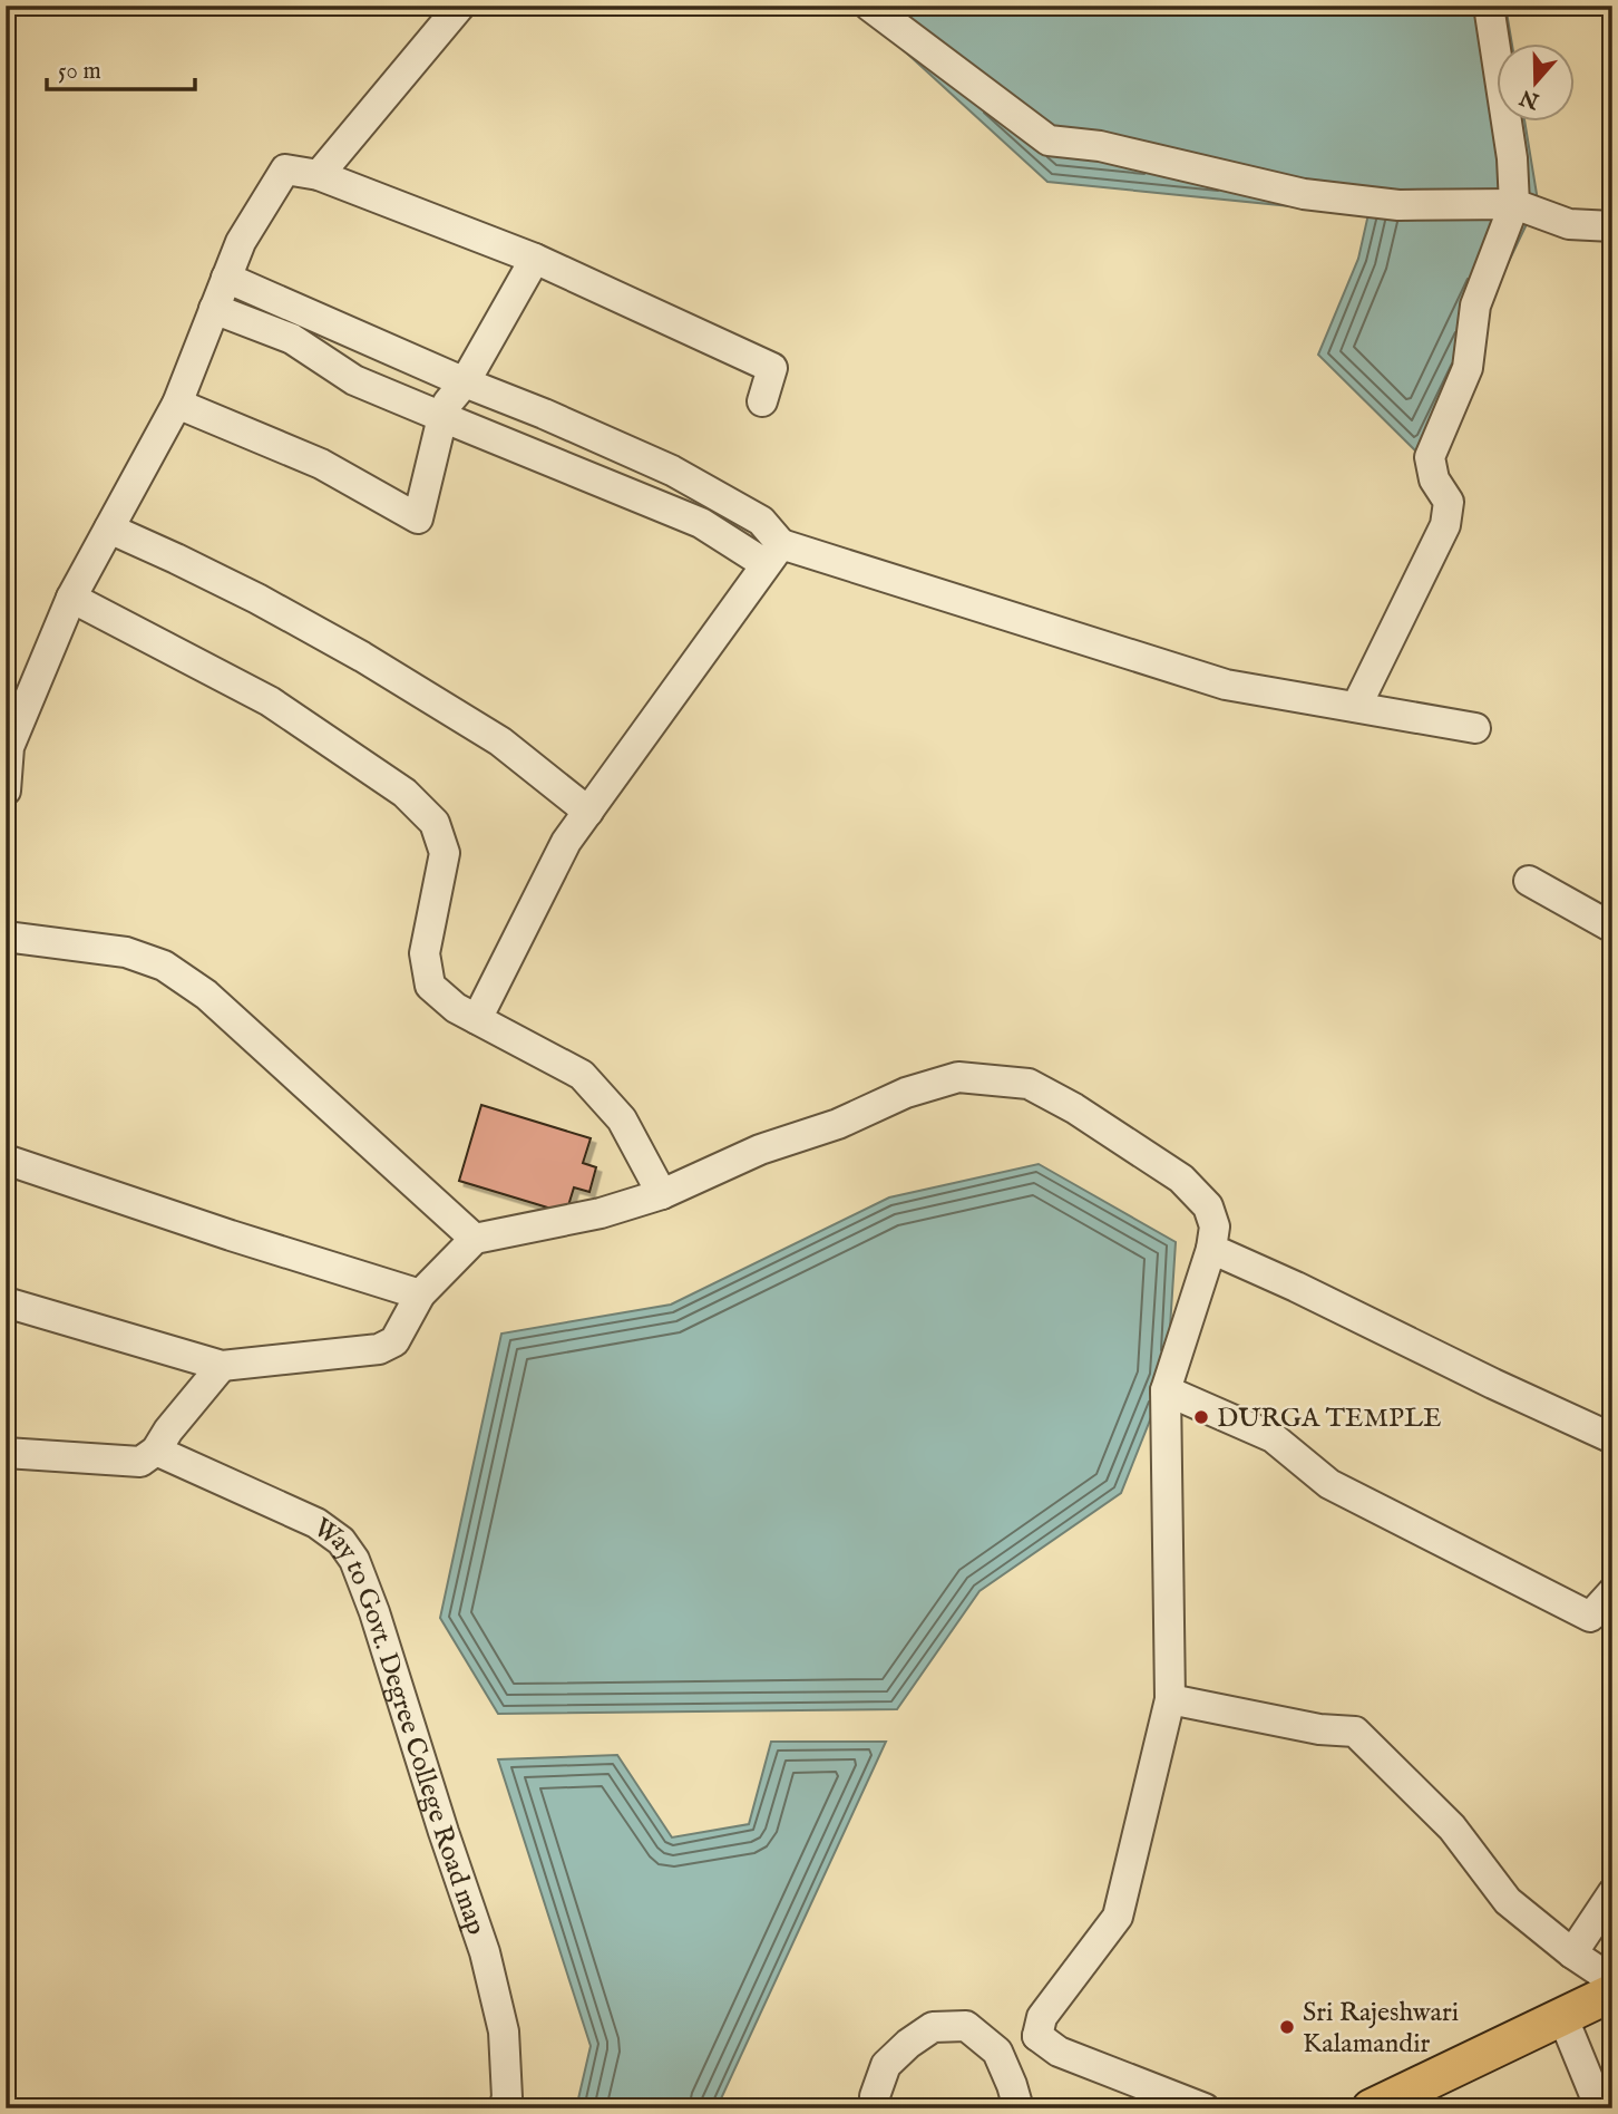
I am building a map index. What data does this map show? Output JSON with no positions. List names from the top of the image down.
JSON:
{
  "streets": {
    "street": ["Way to Govt. Degree College Road map"]
  },
  "places": ["DURGA TEMPLE", "Sri Rajeshwari Kalamandir"],
  "scale_bar": "50 m",
  "north": "bottom"
}
